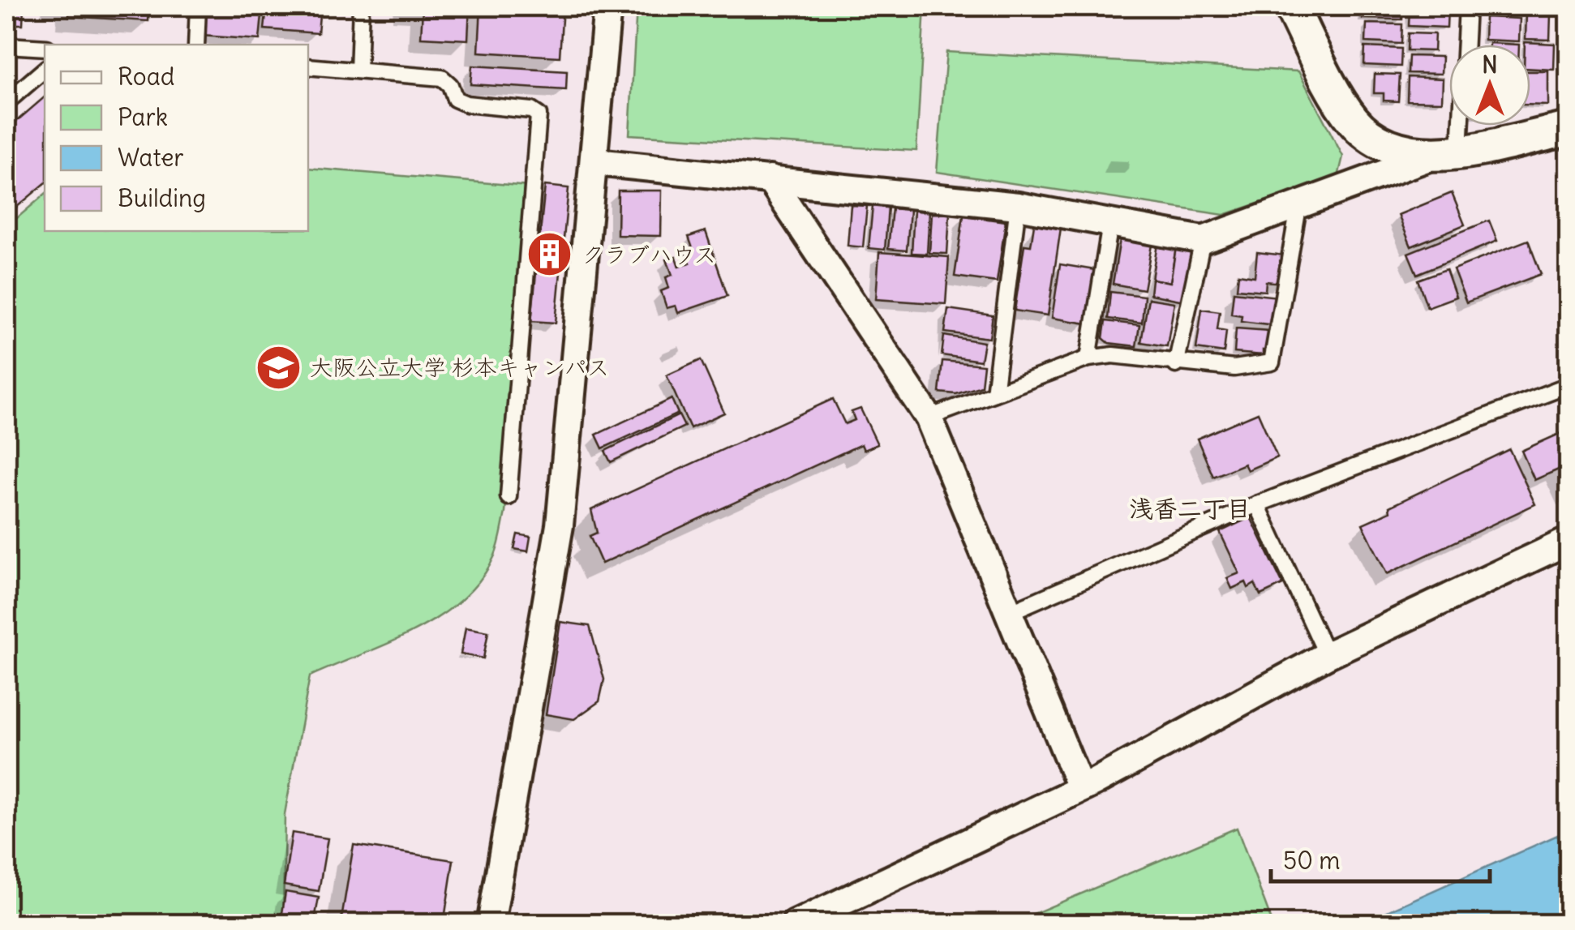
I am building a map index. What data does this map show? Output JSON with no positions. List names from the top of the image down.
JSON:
{
  "districts": ["浅香二丁目"],
  "places": {
    "building": ["クラブハウス"],
    "school or university": ["大阪公立大学 杉本キャンパス"]
  },
  "legend": [
    "Road",
    "Park",
    "Water",
    "Building"
  ],
  "scale_bar": "50 m",
  "north": "top"
}
